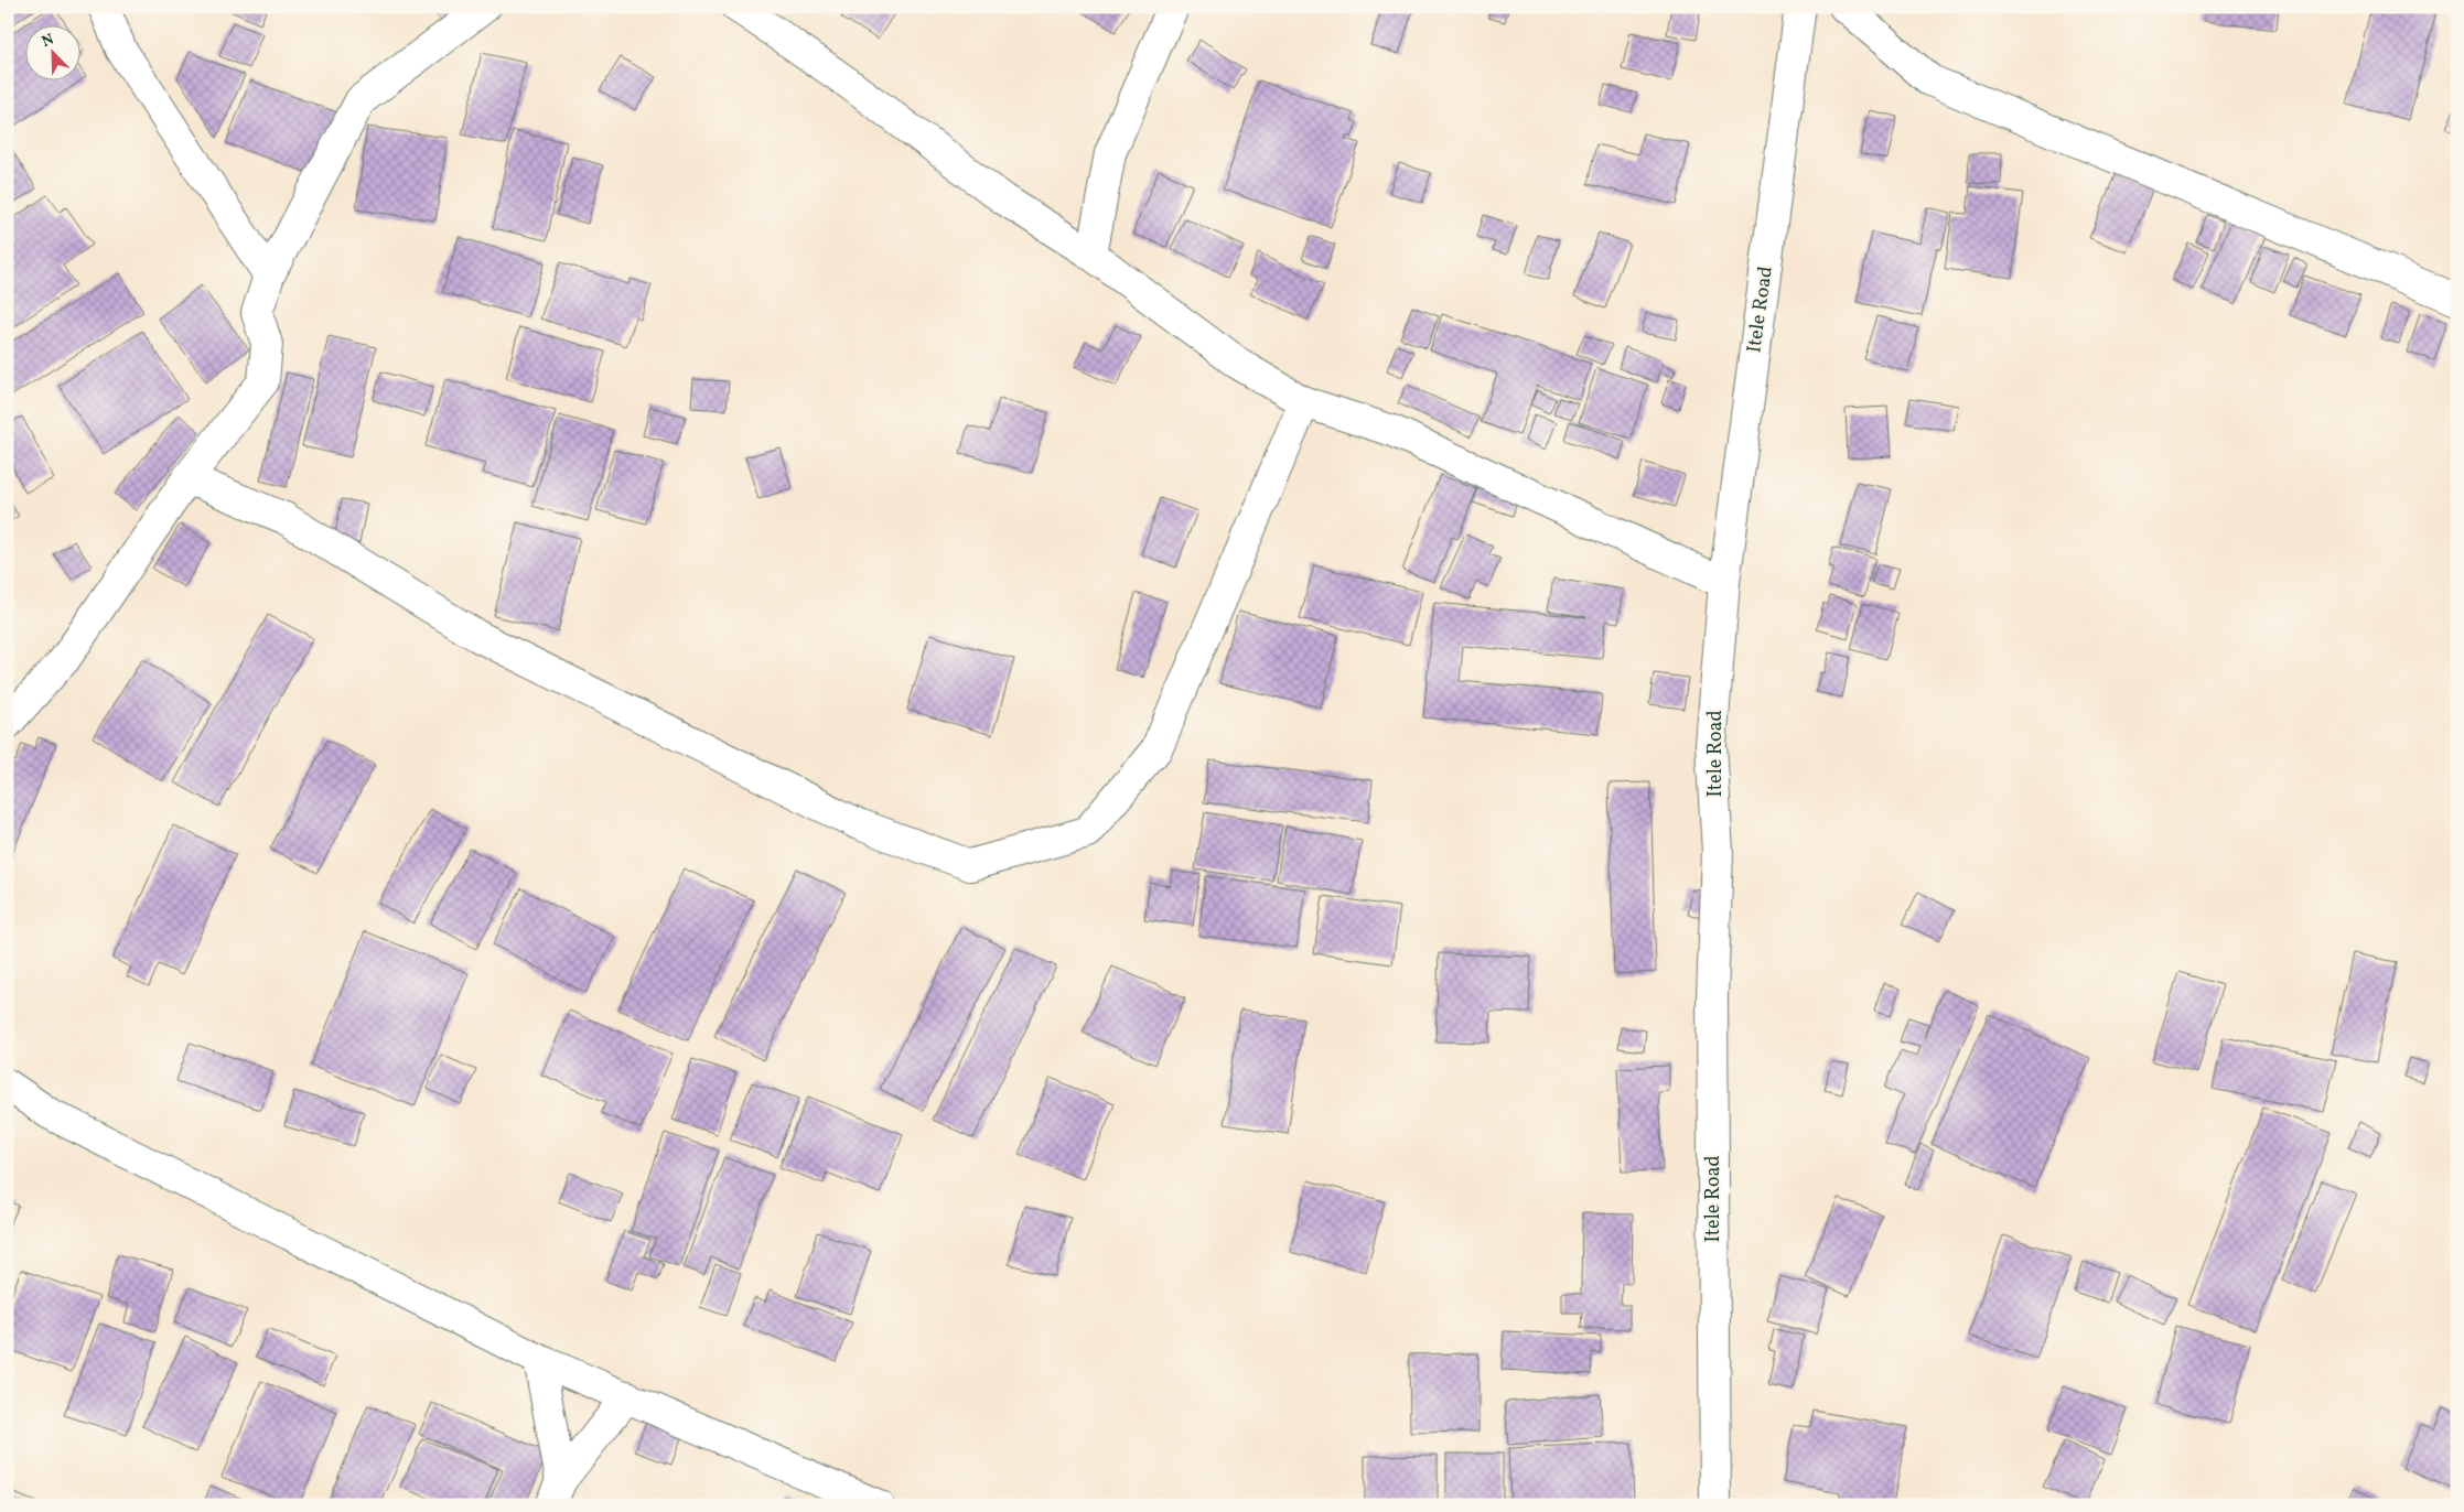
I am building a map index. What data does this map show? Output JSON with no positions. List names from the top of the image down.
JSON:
{
  "streets": {
    "street": ["Itele Road"]
  },
  "north": "top left"
}
